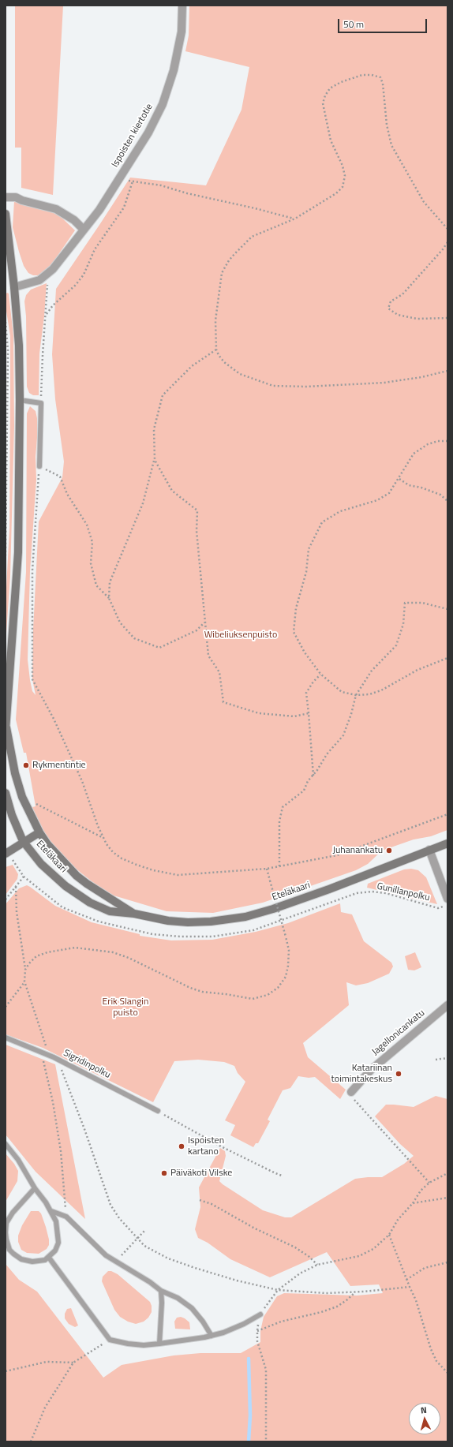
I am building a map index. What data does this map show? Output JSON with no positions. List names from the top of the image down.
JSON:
{
  "streets": {
    "main road": ["Eteläkaari"],
    "street": ["Ispoisten kiertotie", "Jagellonicankatu"],
    "lane": ["Sigridinpolku"],
    "path": ["Gunillanpolku"]
  },
  "crossings": [
    ["Ispoisten kiertotie", "Eteläkaari"]
  ],
  "parks": ["Wibeliuksenpuisto", "Erik Slangin puisto"],
  "places": [
    "Rykmentintie",
    "Juhanankatu",
    "Katariinan toimintakeskus",
    "Ispoisten kartano",
    "Päiväkoti Vilske"
  ],
  "scale_bar": "50 m",
  "north": "top"
}
